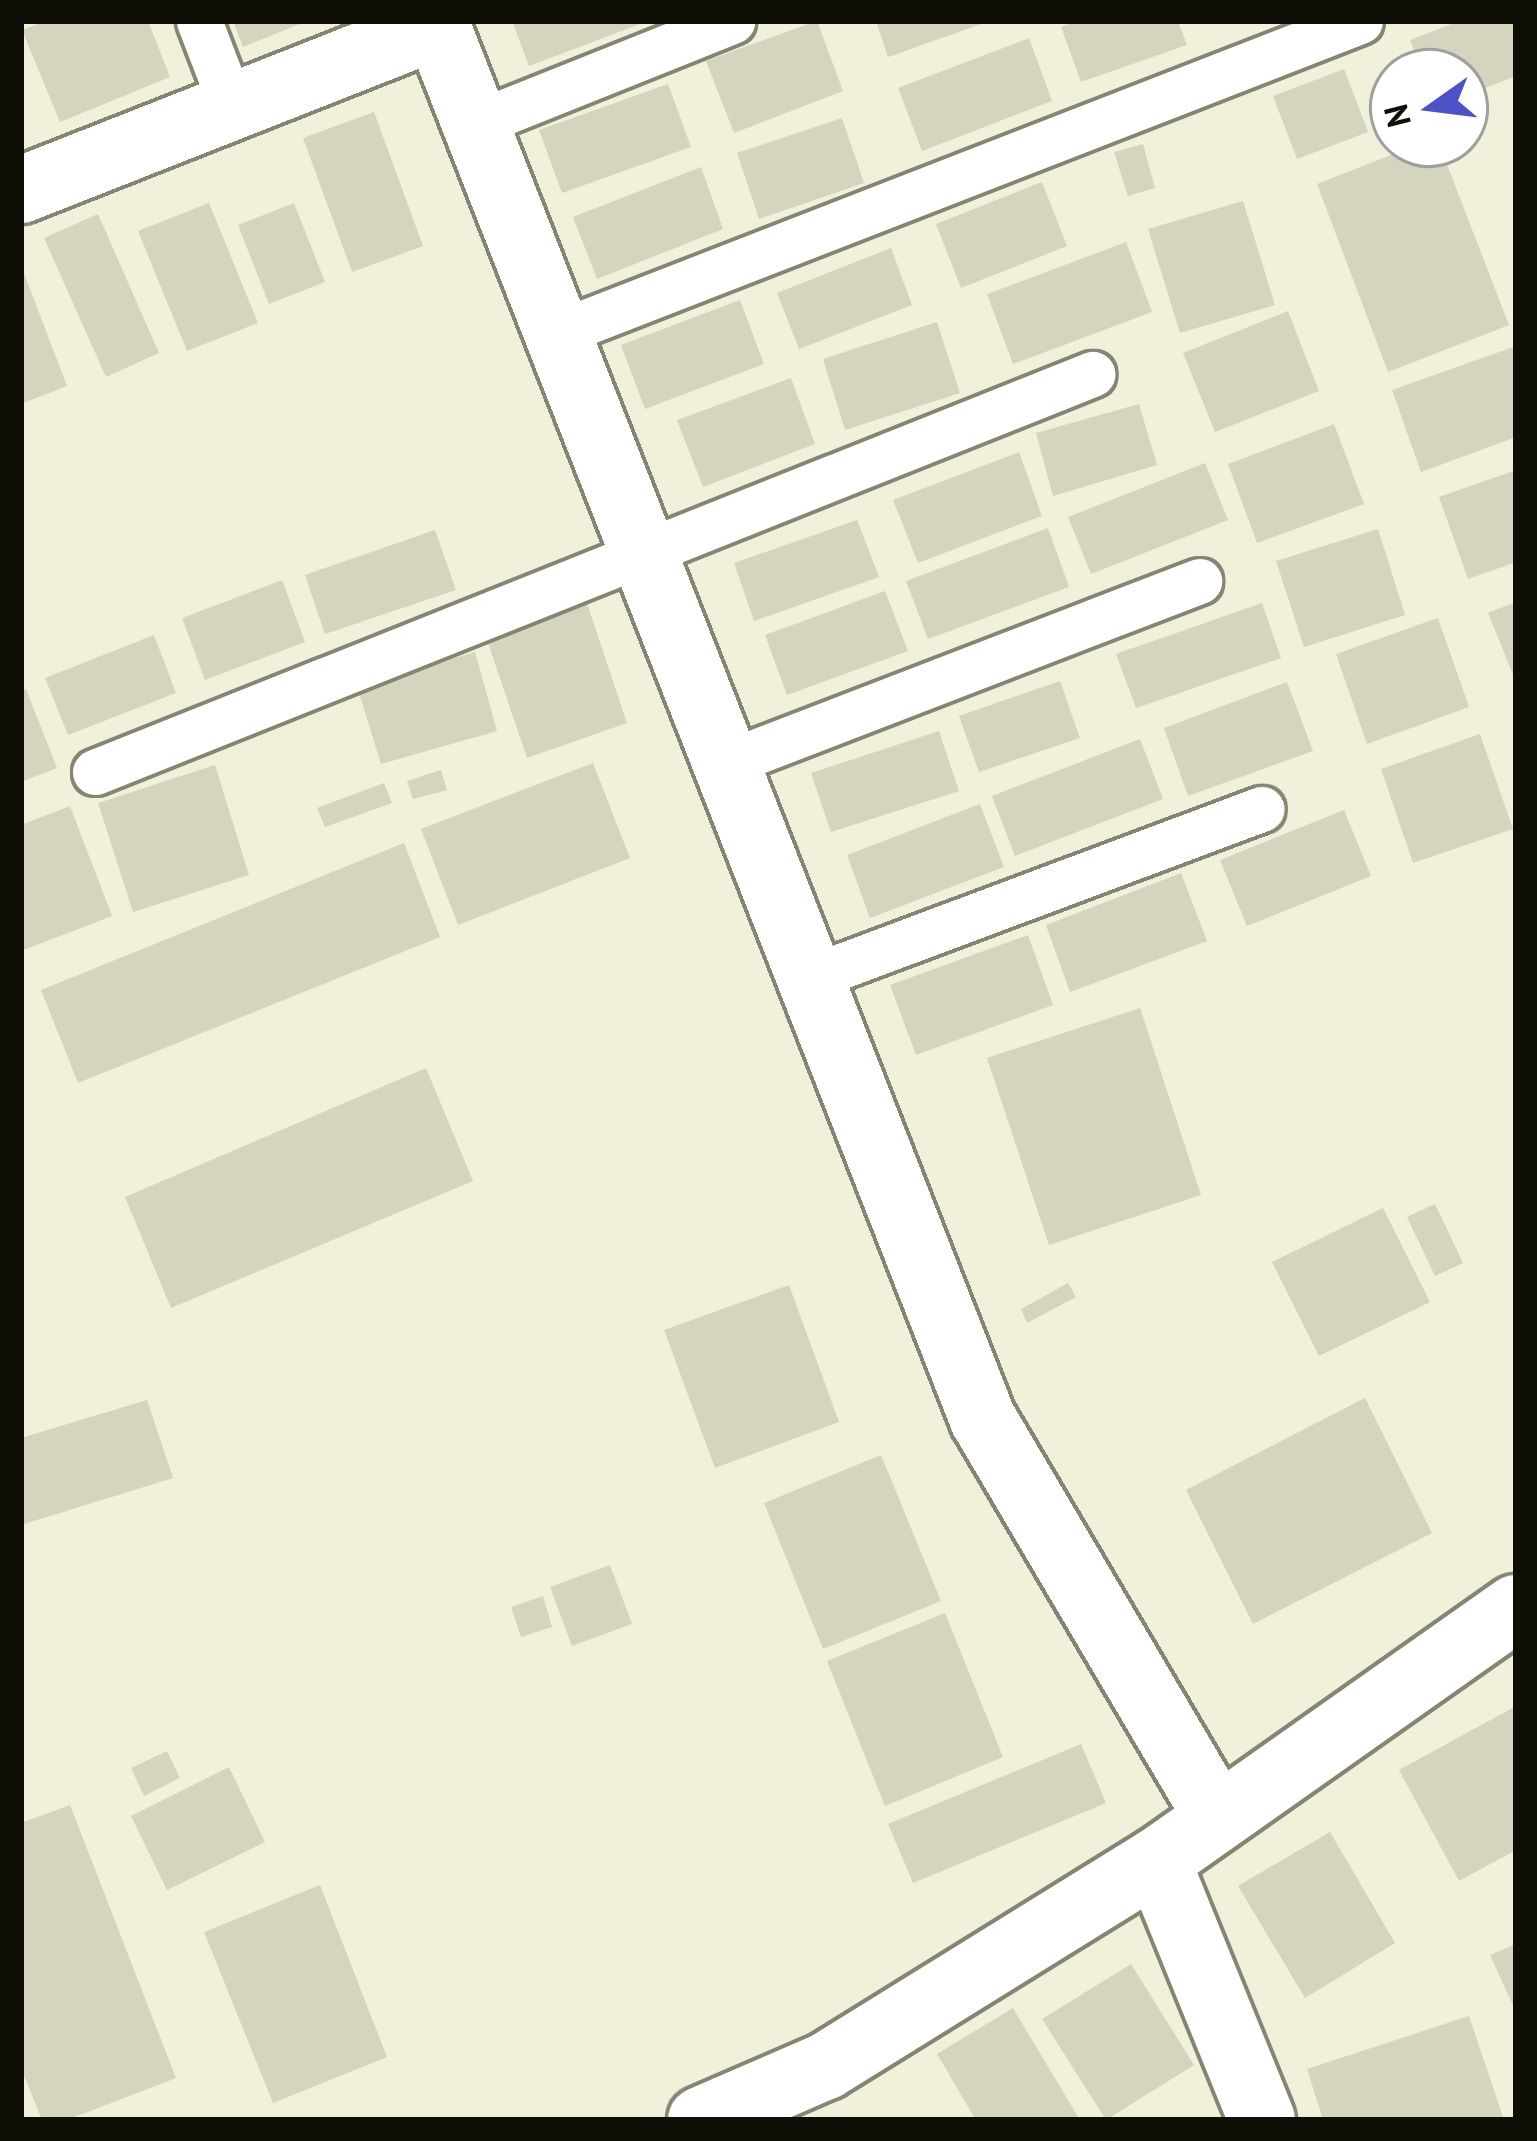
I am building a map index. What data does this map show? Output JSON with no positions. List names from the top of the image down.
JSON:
{
  "north": "left"
}
